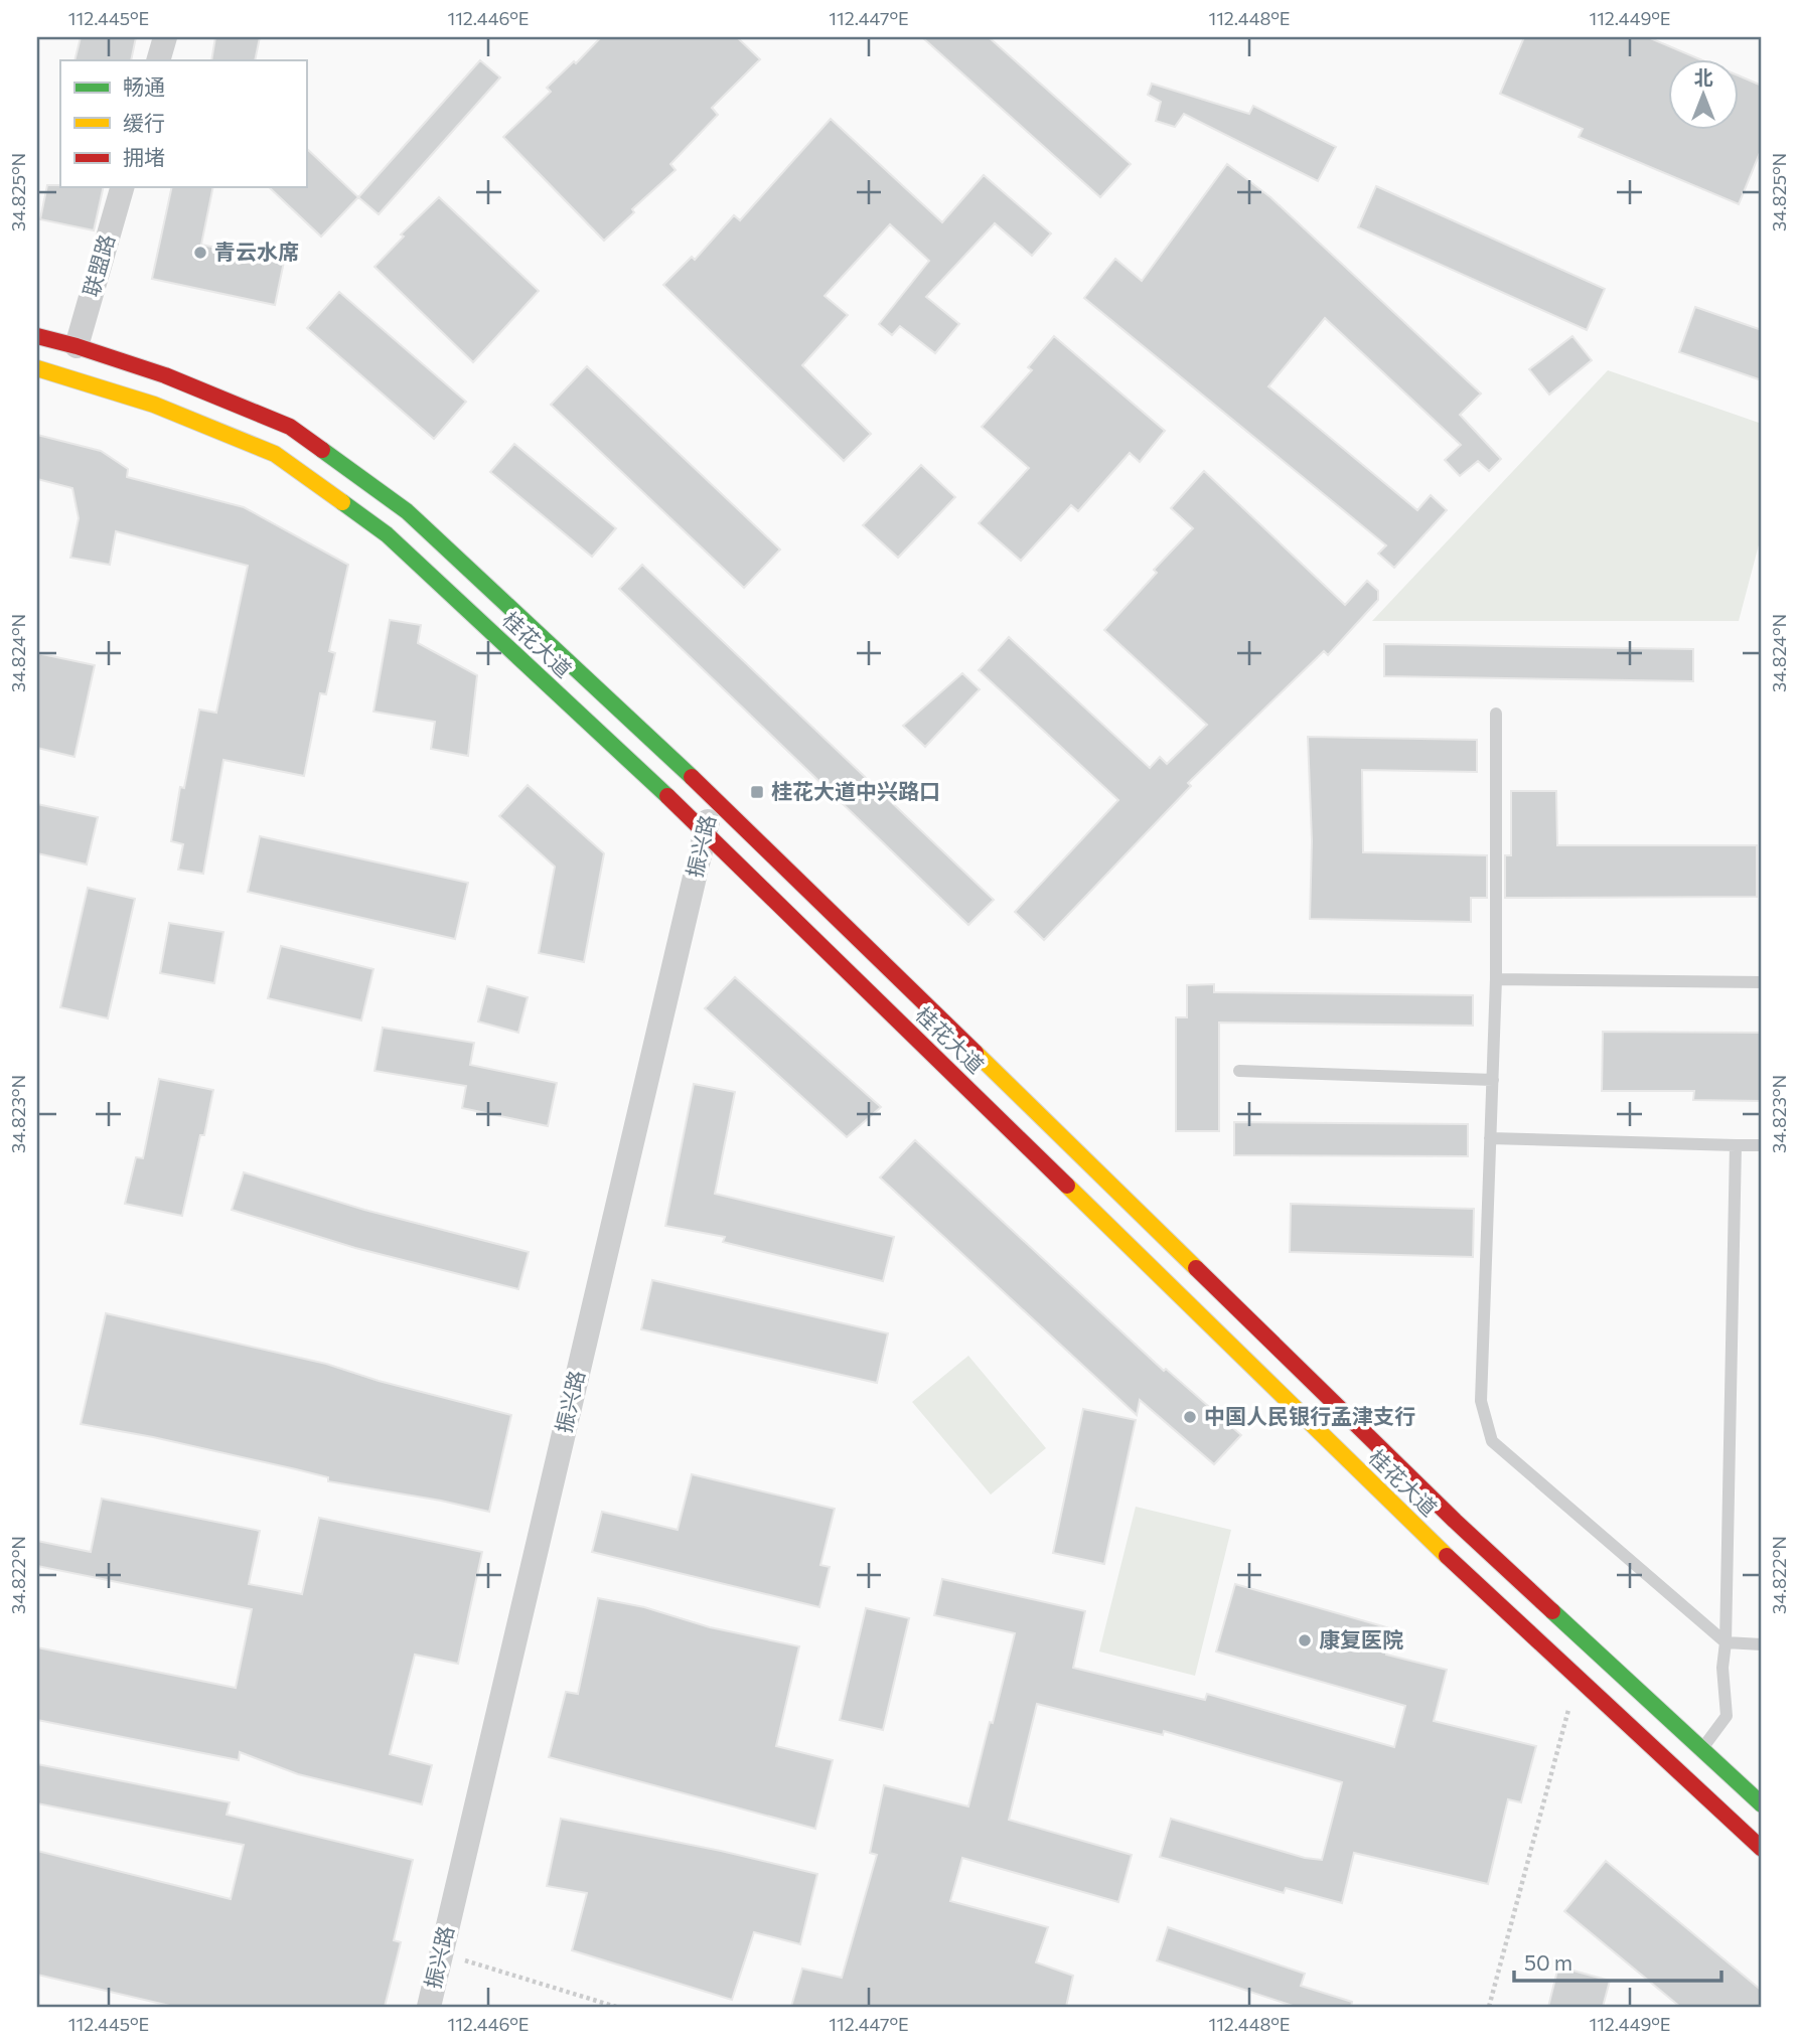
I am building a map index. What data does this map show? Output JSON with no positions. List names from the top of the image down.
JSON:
{
  "streets": {
    "main road": ["桂花大道"],
    "street": ["联盟路", "振兴路"]
  },
  "crossings": [
    ["联盟路", "桂花大道"],
    ["桂花大道", "振兴路"]
  ],
  "places": {
    "other": ["青云水席", "中国人民银行孟津支行", "康复医院"],
    "transit": ["桂花大道中兴路口"]
  },
  "legend": ["畅通", "缓行", "拥堵"],
  "scale_bar": "50 m",
  "north": "top",
  "coordinates": [
    "112.445°E",
    "112.446°E",
    "112.447°E",
    "112.448°E",
    "112.449°E",
    "34.825°N",
    "34.824°N",
    "34.823°N",
    "34.822°N"
  ]
}
